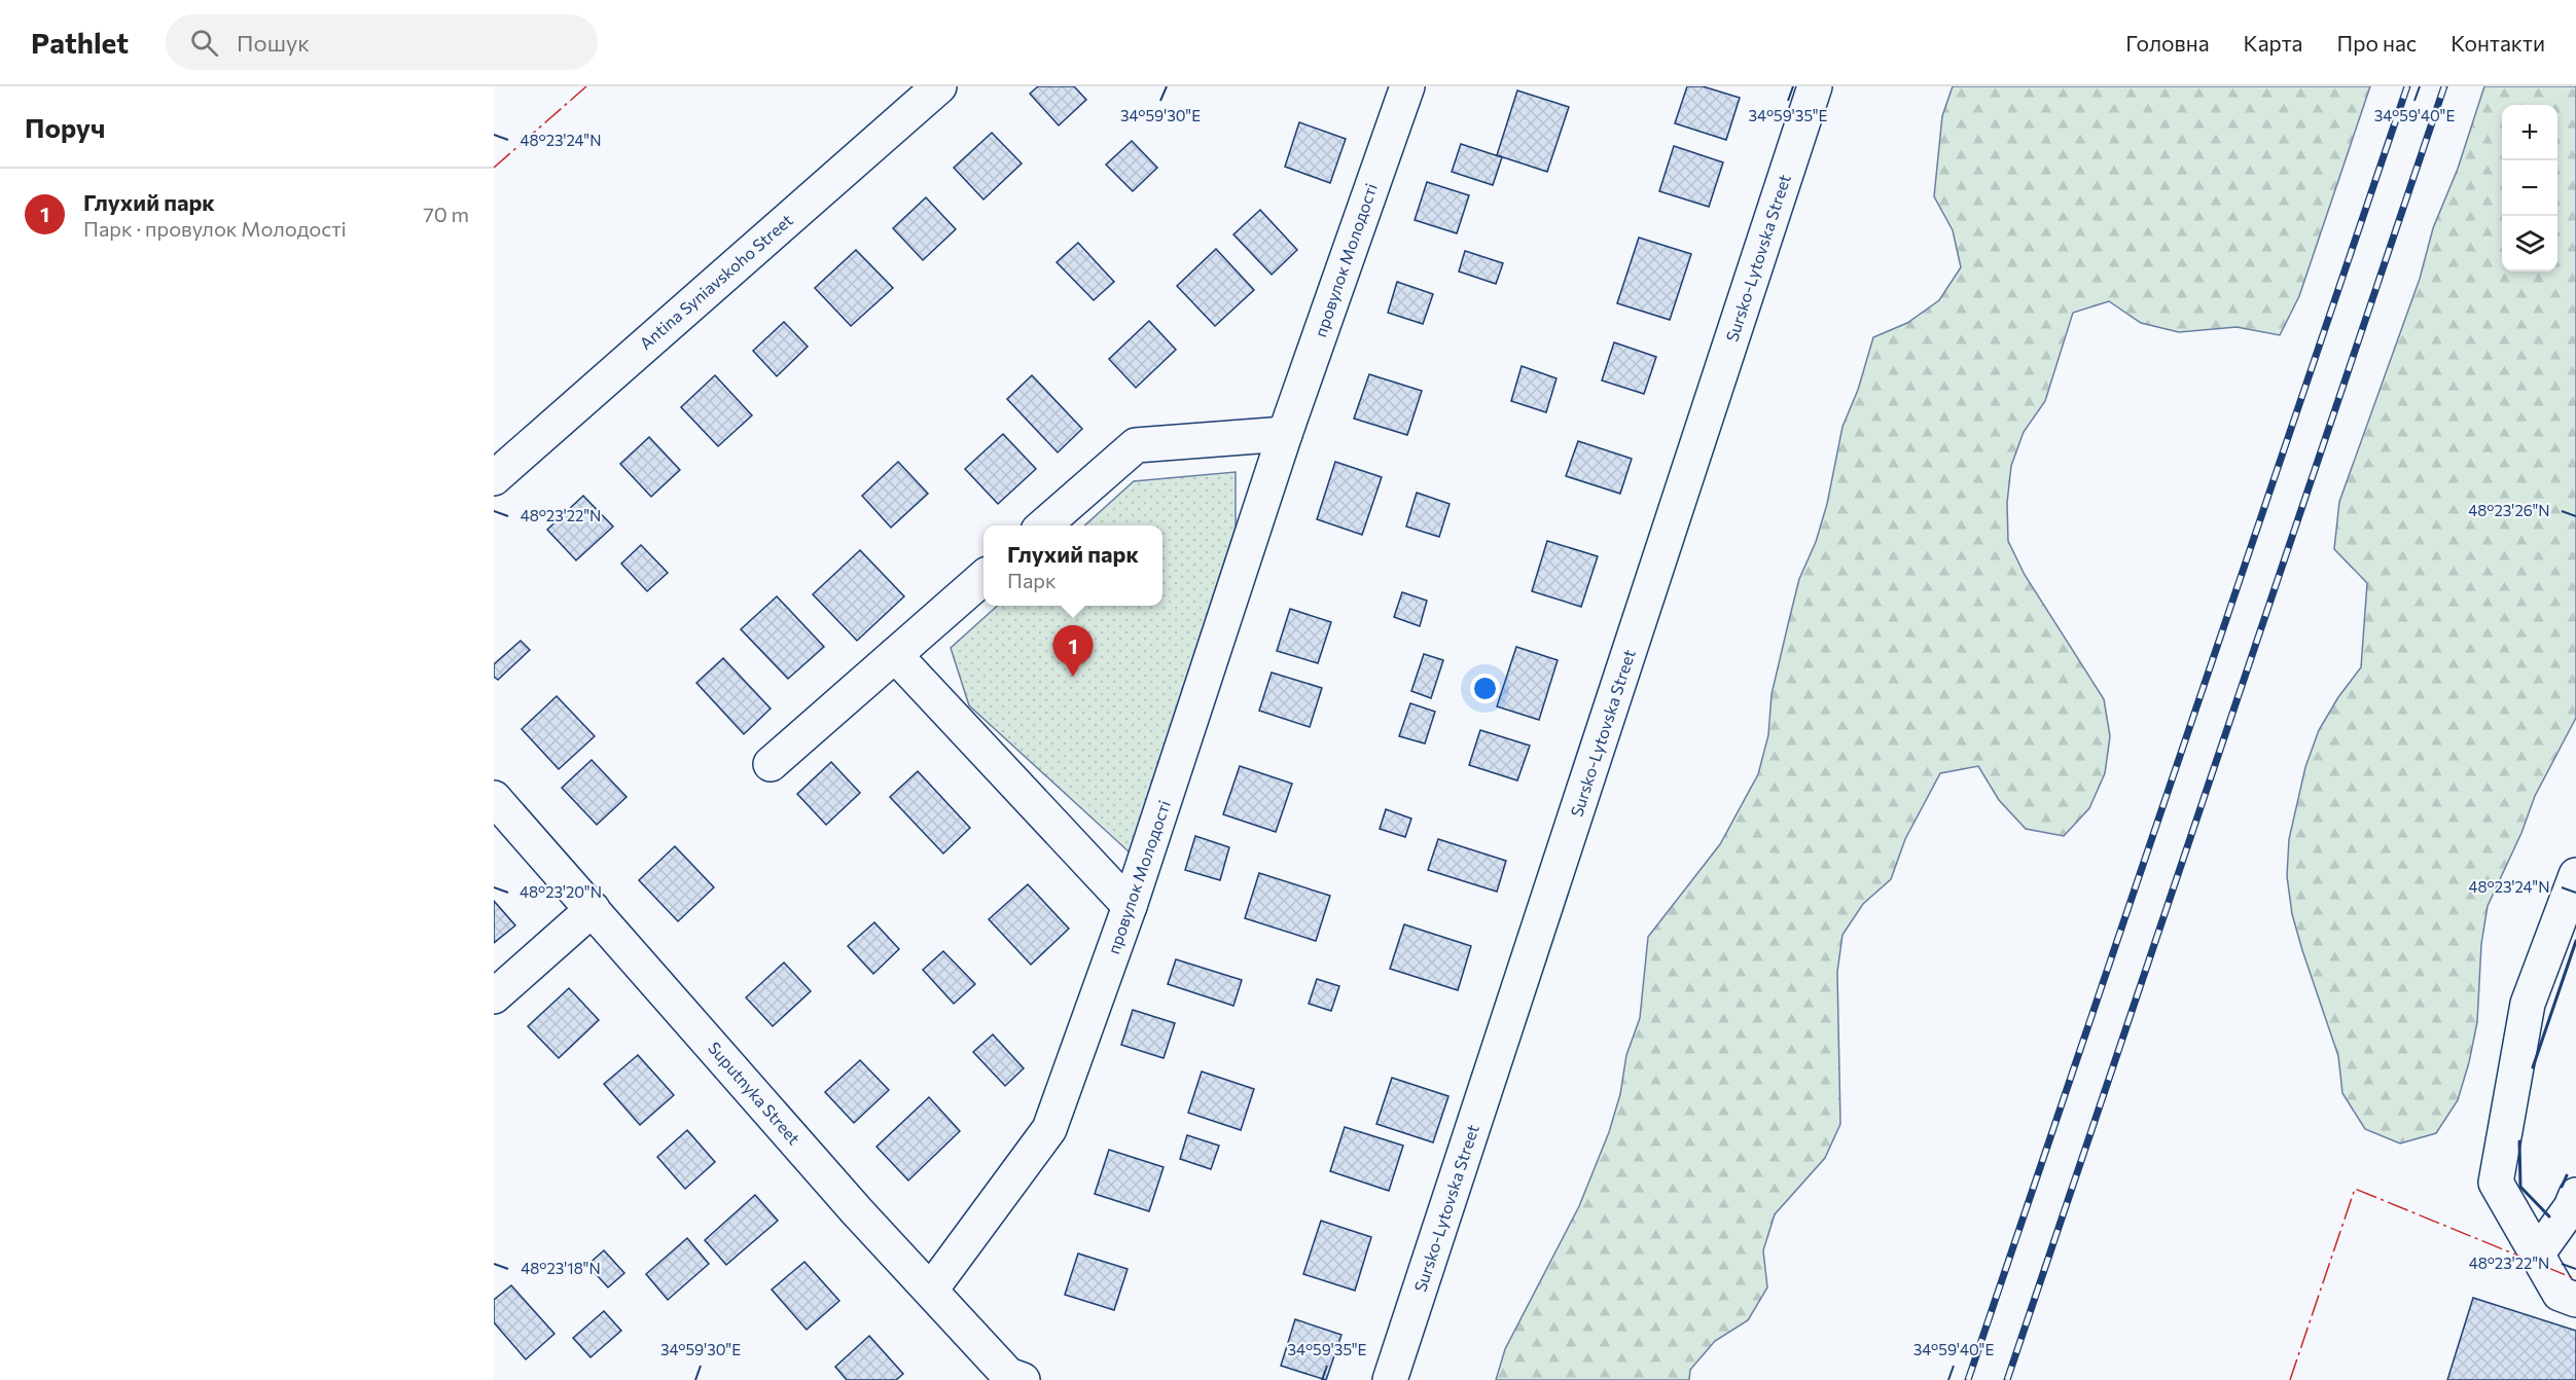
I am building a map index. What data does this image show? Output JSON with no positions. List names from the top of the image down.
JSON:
{
  "streets": {
    "street": [
      "Sursko-Lytovska Street",
      "провулок Молодості",
      "Antina Syniavskoho Street",
      "Suputnyka Street"
    ]
  },
  "crossings": [
    ["провулок Молодості", "Suputnyka Street"]
  ],
  "page": {
    "header": "Pathlet",
    "search": "Пошук",
    "nav": [
      "Головна",
      "Карта",
      "Про нас",
      "Контакти"
    ],
    "heading": "Поруч",
    "map_buttons": ["+", "−"],
    "list": [
      {
        "mark": "1",
        "name": "Глухий парк",
        "note": "Парк · провулок Молодості",
        "value": "70 m"
      }
    ],
    "popup": ["Глухий парк", "Парк"],
    "pins": "1"
  },
  "coordinates": [
    "34°59'35\"E",
    "34°59'30\"E",
    "34°59'40\"E",
    "48°23'24\"N",
    "48°23'26\"N",
    "48°23'22\"N",
    "48°23'20\"N",
    "48°23'18\"N"
  ]
}
